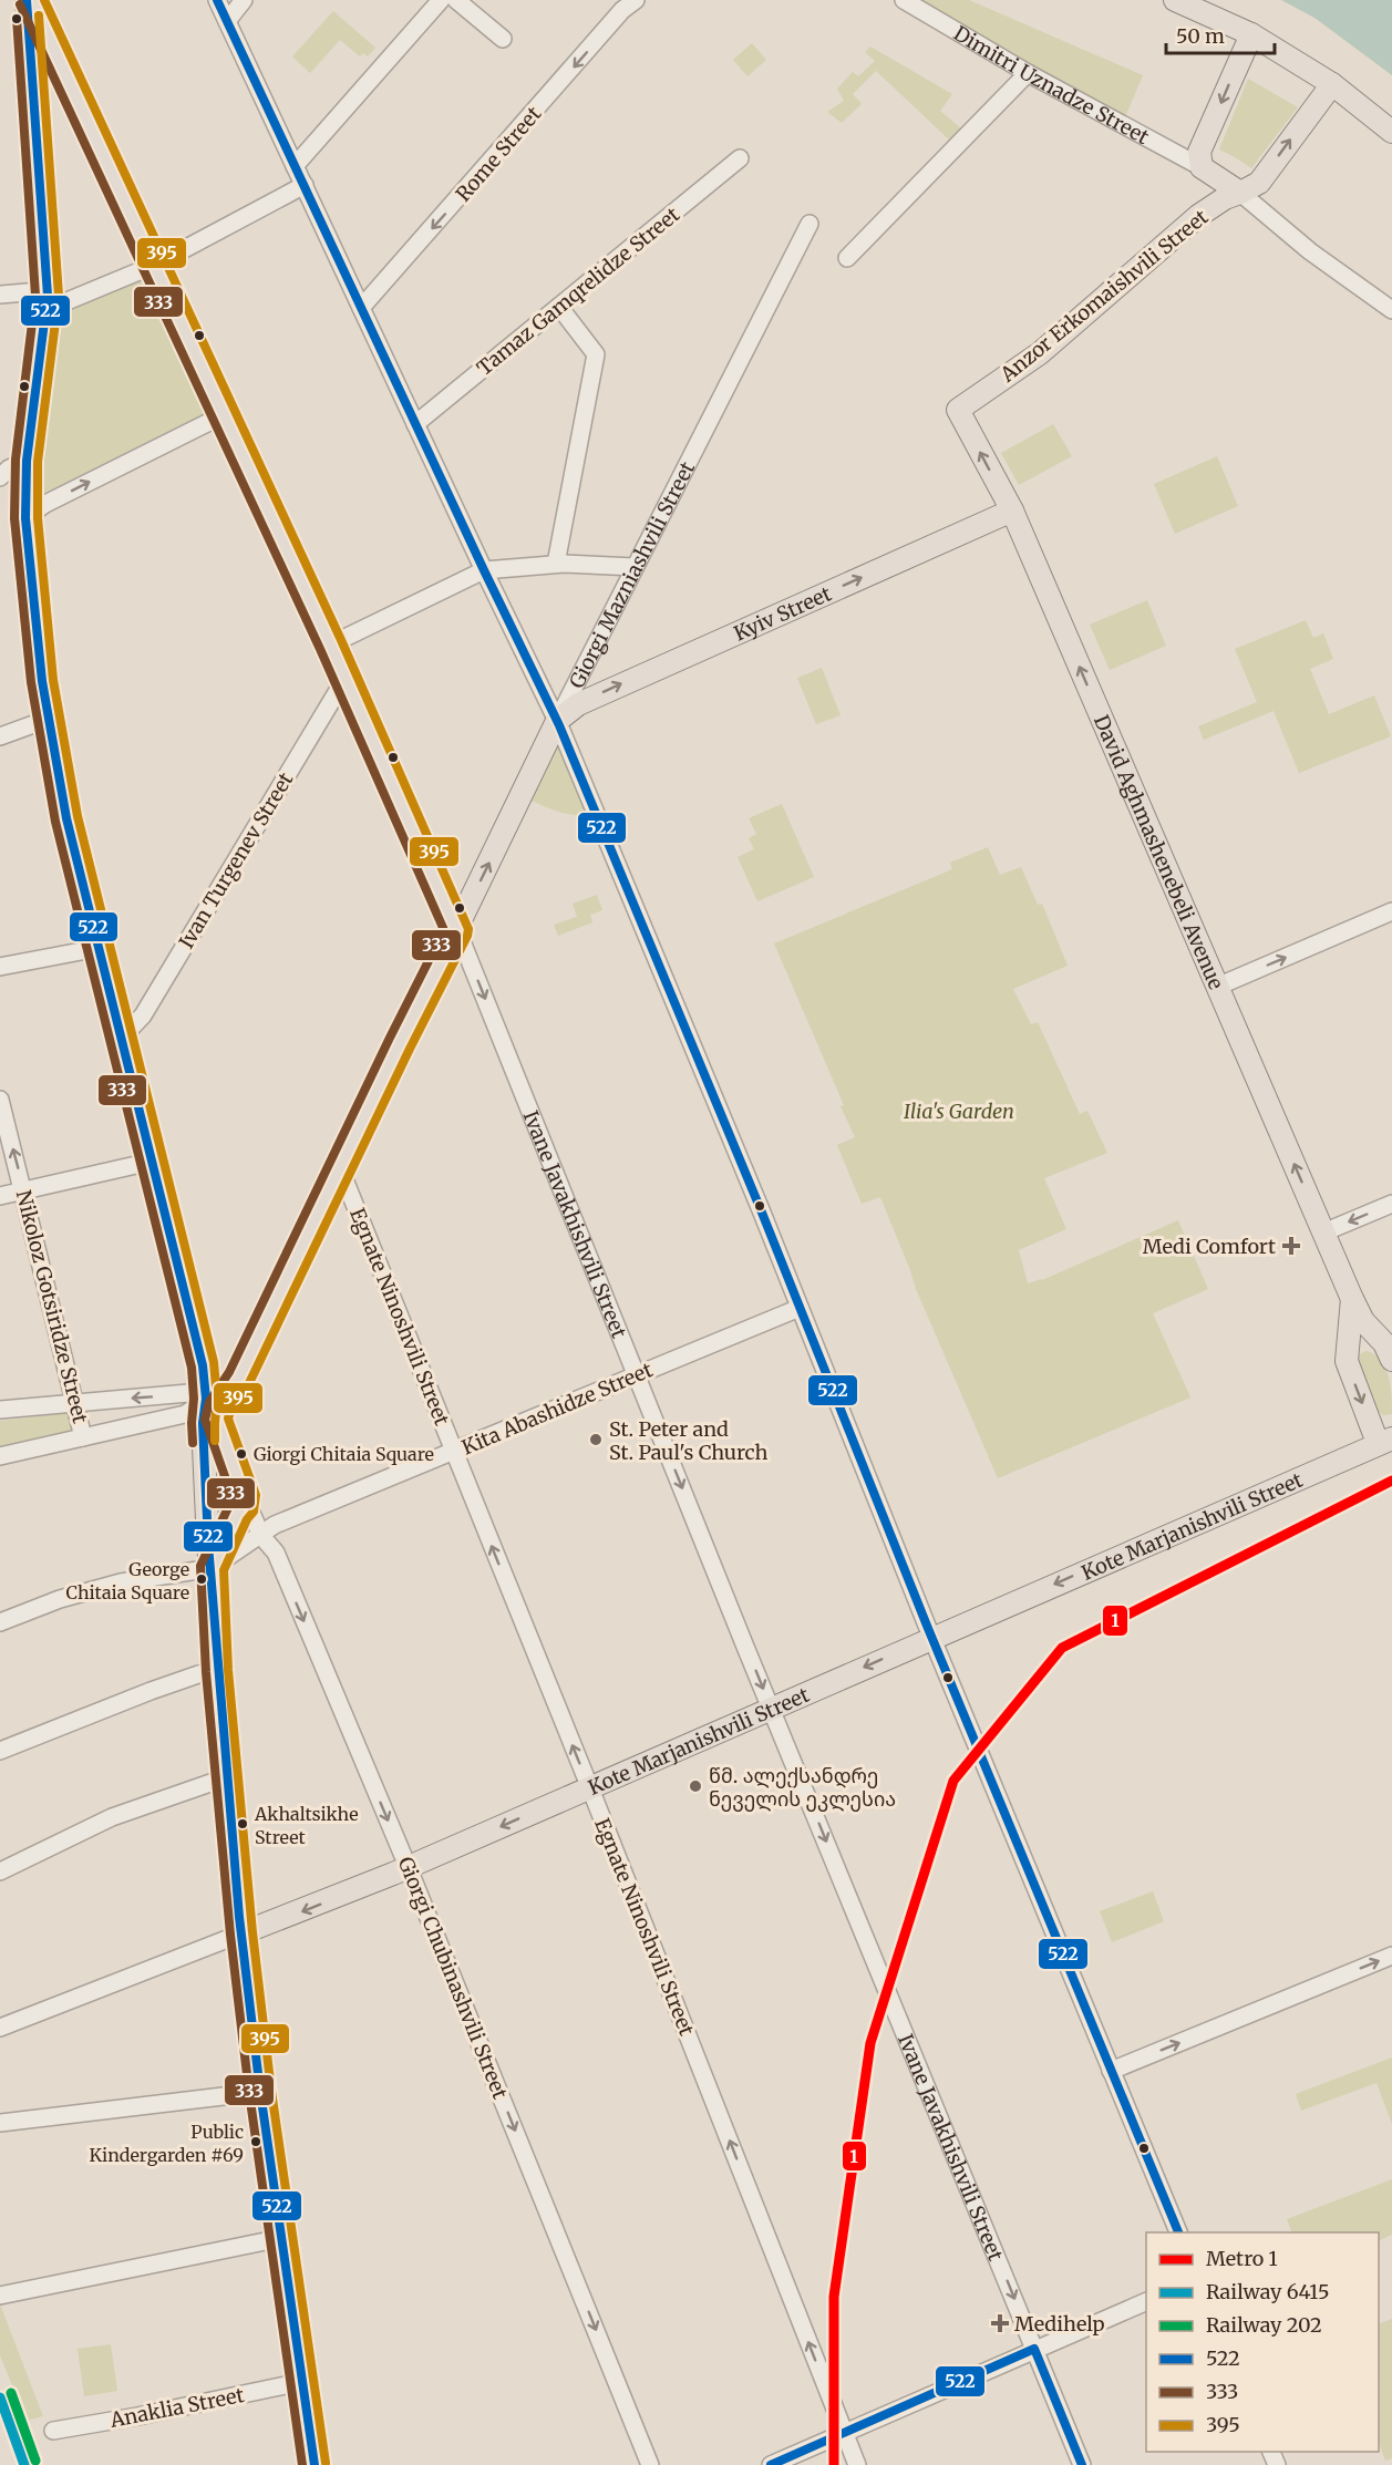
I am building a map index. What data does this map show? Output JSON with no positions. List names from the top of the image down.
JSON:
{
  "streets": {
    "main road": [
      "Dimitri Uznadze Street",
      "Anzor Erkomaishvili Street",
      "Giorgi Mazniashvili Street",
      "Kyiv Street",
      "David Aghmashenebeli Avenue",
      "Ivane Javakhishvili Street",
      "Kote Marjanishvili Street"
    ],
    "street": [
      "Rome Street",
      "Tamaz Gamqrelidze Street",
      "Ivan Turgenev Street",
      "Nikoloz Gotsiridze Street",
      "Egnate Ninoshvili Street",
      "Kita Abashidze Street",
      "Giorgi Chubinashvili Street",
      "Anaklia Street"
    ]
  },
  "crossings": [
    ["Dimitri Uznadze Street", "Anzor Erkomaishvili Street"],
    ["Anzor Erkomaishvili Street", "David Aghmashenebeli Avenue"],
    ["Giorgi Mazniashvili Street", "Kyiv Street"],
    ["Giorgi Mazniashvili Street", "Ivane Javakhishvili Street"],
    ["Giorgi Mazniashvili Street", "Egnate Ninoshvili Street"],
    ["Kyiv Street", "David Aghmashenebeli Avenue"],
    ["David Aghmashenebeli Avenue", "Kote Marjanishvili Street"],
    ["Ivan Turgenev Street", "Ivane Javakhishvili Street"],
    ["Ivane Javakhishvili Street", "Kita Abashidze Street"],
    ["Ivane Javakhishvili Street", "Kote Marjanishvili Street"],
    ["Egnate Ninoshvili Street", "Kita Abashidze Street"],
    ["Egnate Ninoshvili Street", "Kote Marjanishvili Street"],
    ["Kita Abashidze Street", "Giorgi Chubinashvili Street"],
    ["Kote Marjanishvili Street", "Giorgi Chubinashvili Street"]
  ],
  "one_way": [
    "Kyiv Street",
    "Ivane Javakhishvili Street",
    "Egnate Ninoshvili Street",
    "Kote Marjanishvili Street",
    "Giorgi Chubinashvili Street"
  ],
  "parks": ["Ilia's Garden"],
  "places": {
    "health": ["Medi Comfort", "Medihelp"],
    "other": [
      "St. Peter and St. Paul's Church",
      "Giorgi Chitaia Square",
      "George Chitaia Square",
      "წმ. ალექსანდრე ნეველის ეკლესია",
      "Akhaltsikhe Street",
      "Public Kindergarden #69"
    ]
  },
  "lines": [
    "transit line 522",
    "transit line 395",
    "transit line 333",
    "metro line 1",
    "rail line 202",
    "rail line 6415"
  ],
  "legend": [
    "Metro 1",
    "Railway 6415",
    "Railway 202",
    "522",
    "333",
    "395"
  ],
  "scale_bar": "50 m"
}
